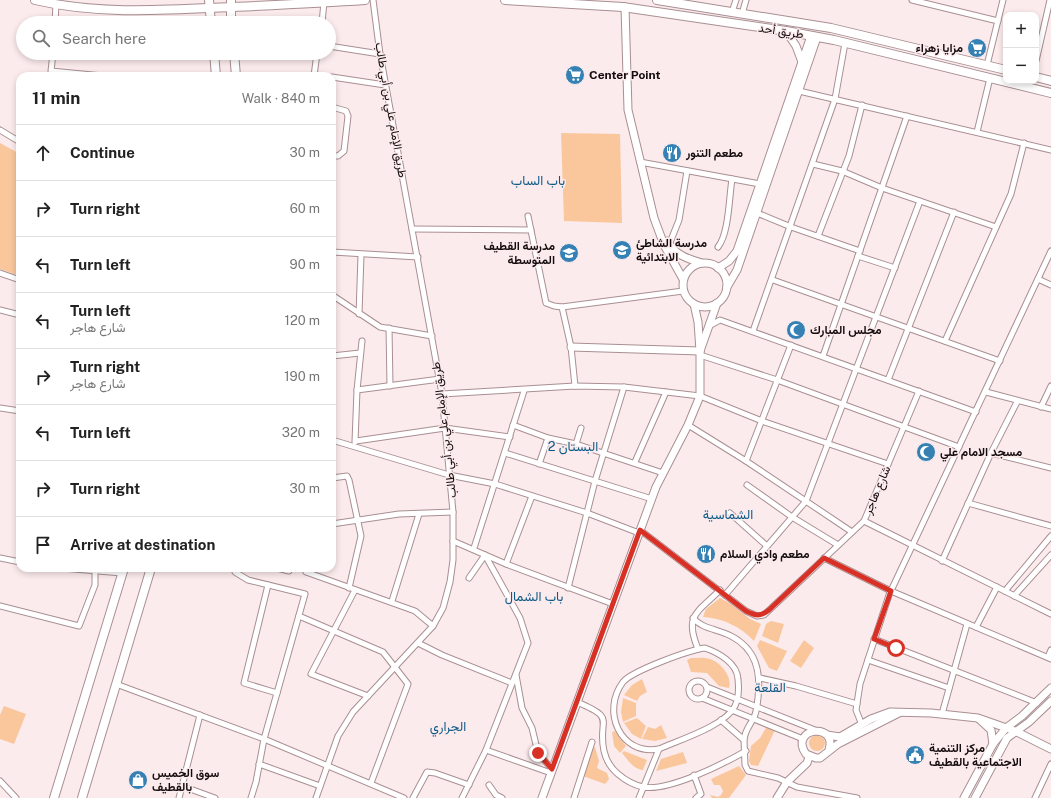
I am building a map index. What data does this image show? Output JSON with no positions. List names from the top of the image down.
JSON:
{
  "streets": {
    "main road": ["طريق أحد"],
    "street": ["طريق الإمام علي بن أبي طالب", "شارع هاجر"]
  },
  "crossings": [
    ["طريق الإمام علي بن أبي طالب", "شارع هاجر"]
  ],
  "districts": [
    "باب الساب",
    "البستان 2",
    "الشماسية",
    "باب الشمال",
    "القلعة",
    "الجراري"
  ],
  "places": {
    "supermarket": ["مزايا زهراء", "Center Point"],
    "restaurant": ["مطعم التنور", "مطعم وادي السلام"],
    "school or university": ["مدرسة الشاطئ الابتدائية", "مدرسة القطيف المتوسطة"],
    "mosque": ["مجلس المبارك", "مسجد الامام علي"],
    "public building": ["مركز التنمية الاجتماعية بالقطيف"],
    "shop": ["سوق الخميس بالقطيف"]
  },
  "page": {
    "map_buttons": ["+", "−"],
    "search": "Search here",
    "heading": ["11 min", "Walk · 840 m"],
    "list": [
      ["Continue", "30 m"],
      ["Turn right", "60 m"],
      ["Turn left", "90 m"],
      ["Turn left", "شارع هاجر", "120 m"],
      ["Turn right", "شارع هاجر", "190 m"],
      ["Turn left", "320 m"],
      ["Turn right", "30 m"],
      "Arrive at destination"
    ]
  }
}
